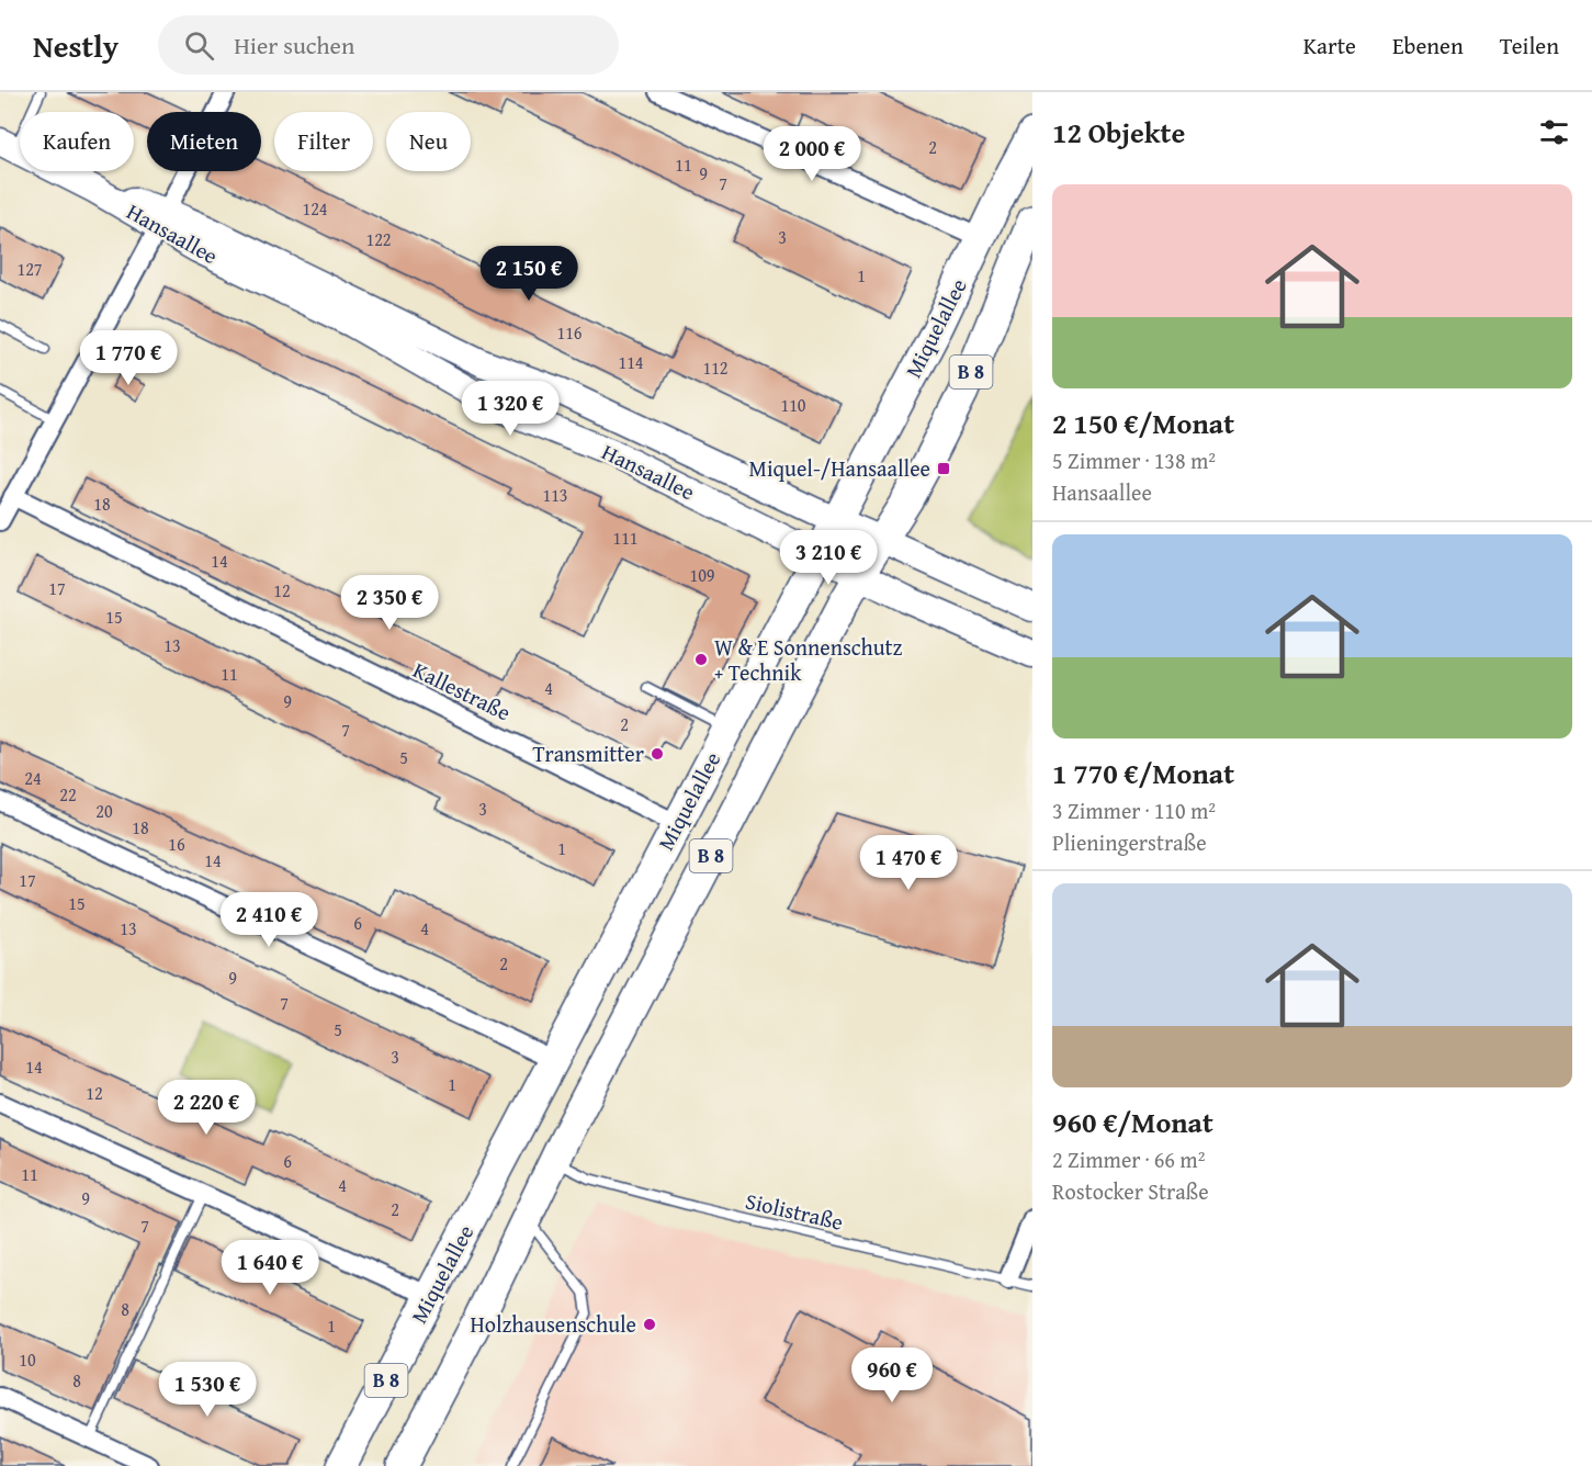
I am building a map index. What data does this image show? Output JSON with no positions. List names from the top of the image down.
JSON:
{
  "streets": {
    "main road": ["Hansaallee", "Miquelallee", "B 8"],
    "street": ["Kallestraße"],
    "lane": ["Siolistraße"]
  },
  "crossings": [
    ["Hansaallee", "Miquelallee"],
    ["Miquelallee", "Kallestraße"],
    ["Miquelallee", "Siolistraße"]
  ],
  "places": {
    "transit": ["Miquel-/Hansaallee"],
    "other": ["W & E Sonnenschutz + Technik", "Transmitter", "Holzhausenschule"]
  },
  "house_numbers": [
    "2",
    "11",
    "9",
    "7",
    "124",
    "3",
    "122",
    "127",
    "1",
    "116",
    "114",
    "112",
    "110",
    "113",
    "18",
    "111",
    "14",
    "109",
    "17",
    "12",
    "15",
    "13",
    "11",
    "4",
    "9",
    "2",
    "7",
    "5",
    "24",
    "22",
    "3",
    "20",
    "18",
    "16",
    "1",
    "14",
    "17",
    "15",
    "6",
    "13",
    "4",
    "2",
    "9",
    "7",
    "5",
    "3",
    "14",
    "1",
    "12",
    "6",
    "11",
    "4",
    "9",
    "2",
    "7",
    "8",
    "1",
    "10",
    "8"
  ],
  "page": {
    "header": "Nestly",
    "search": "Hier suchen",
    "nav": ["Karte", "Ebenen", "Teilen"],
    "heading": "12 Objekte",
    "chip": [
      "Kaufen",
      "Mieten",
      "Filter",
      "Neu"
    ],
    "price": [
      "2 000 €",
      "2 150 €",
      "1 770 €",
      "1 320 €",
      "3 210 €",
      "2 350 €",
      "1 470 €",
      "2 410 €",
      "2 220 €",
      "1 640 €",
      "960 €",
      "1 530 €"
    ],
    "list": [
      {
        "name": "2 150 €/Monat",
        "note": "5 Zimmer · 138 m² · Hansaallee"
      },
      {
        "name": "1 770 €/Monat",
        "note": "3 Zimmer · 110 m² · Plieningerstraße"
      },
      {
        "name": "960 €/Monat",
        "note": "2 Zimmer · 66 m² · Rostocker Straße"
      }
    ]
  }
}
